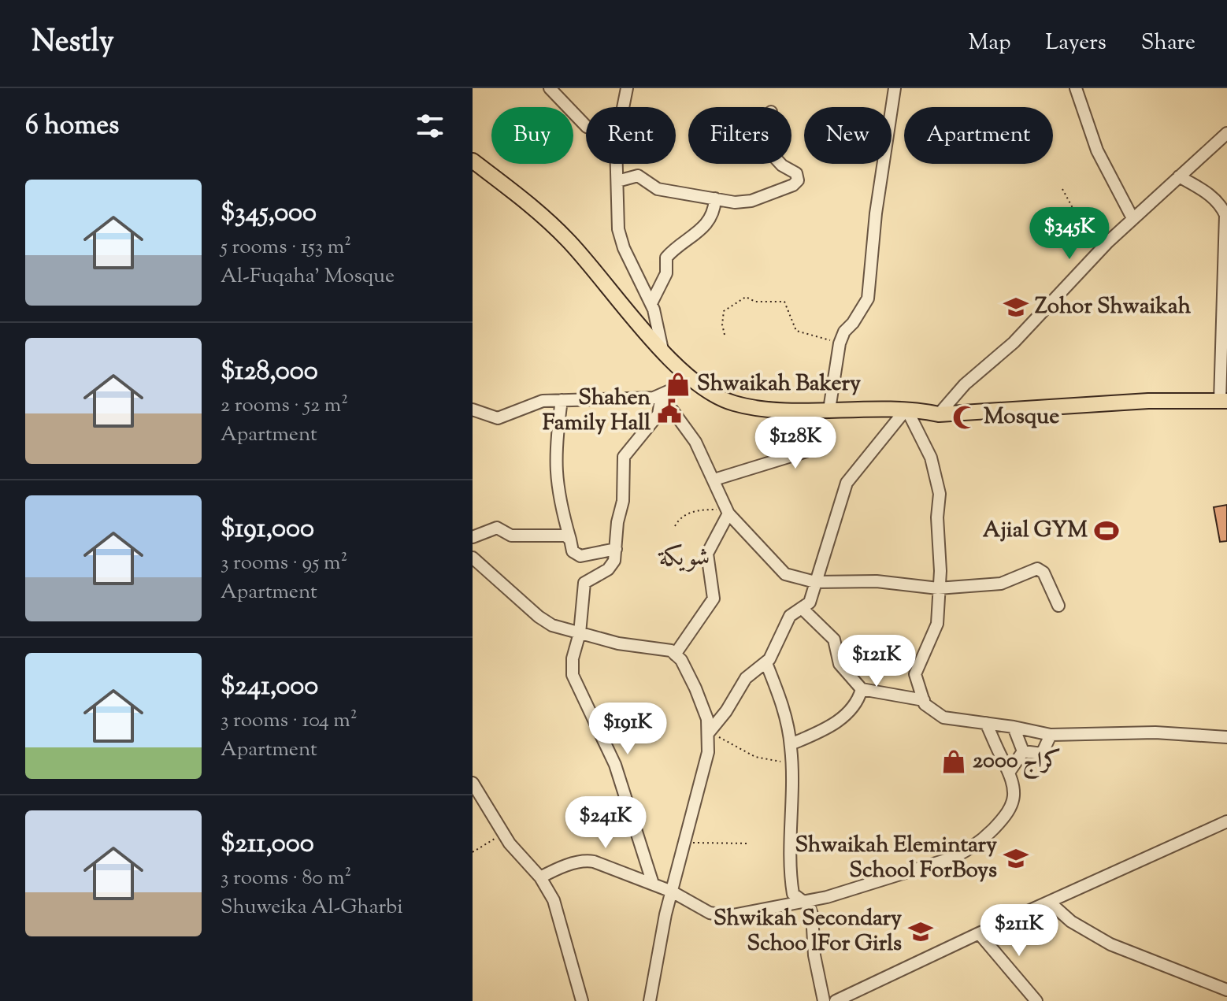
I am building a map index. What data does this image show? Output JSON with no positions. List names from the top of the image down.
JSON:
{
  "districts": ["شويكة"],
  "places": {
    "school or university": ["Zohor Shwaikah", "Shwaikah Elemintary School ForBoys", "Shwikah Secondary Schoo lFor Girls"],
    "shop": ["Shwaikah Bakery", "كراج 2000"],
    "public building": ["Shahen Family Hall"],
    "mosque": ["Mosque"],
    "sports": ["Ajial GYM"]
  },
  "page": {
    "header": "Nestly",
    "nav": ["Map", "Layers", "Share"],
    "heading": "6 homes",
    "chip": [
      "Buy",
      "Rent",
      "Filters",
      "New",
      "Apartment"
    ],
    "list": [
      {
        "name": "$345,000",
        "note": "5 rooms · 153 m² · Al-Fuqaha' Mosque"
      },
      {
        "name": "$128,000",
        "note": "2 rooms · 52 m² · Apartment"
      },
      {
        "name": "$191,000",
        "note": "3 rooms · 95 m² · Apartment"
      },
      {
        "name": "$241,000",
        "note": "3 rooms · 104 m² · Apartment"
      },
      {
        "name": "$211,000",
        "note": "3 rooms · 80 m² · Shuweika Al-Gharbi"
      }
    ],
    "price": [
      "$345K",
      "$128K",
      "$121K",
      "$191K",
      "$241K",
      "$211K"
    ]
  }
}
